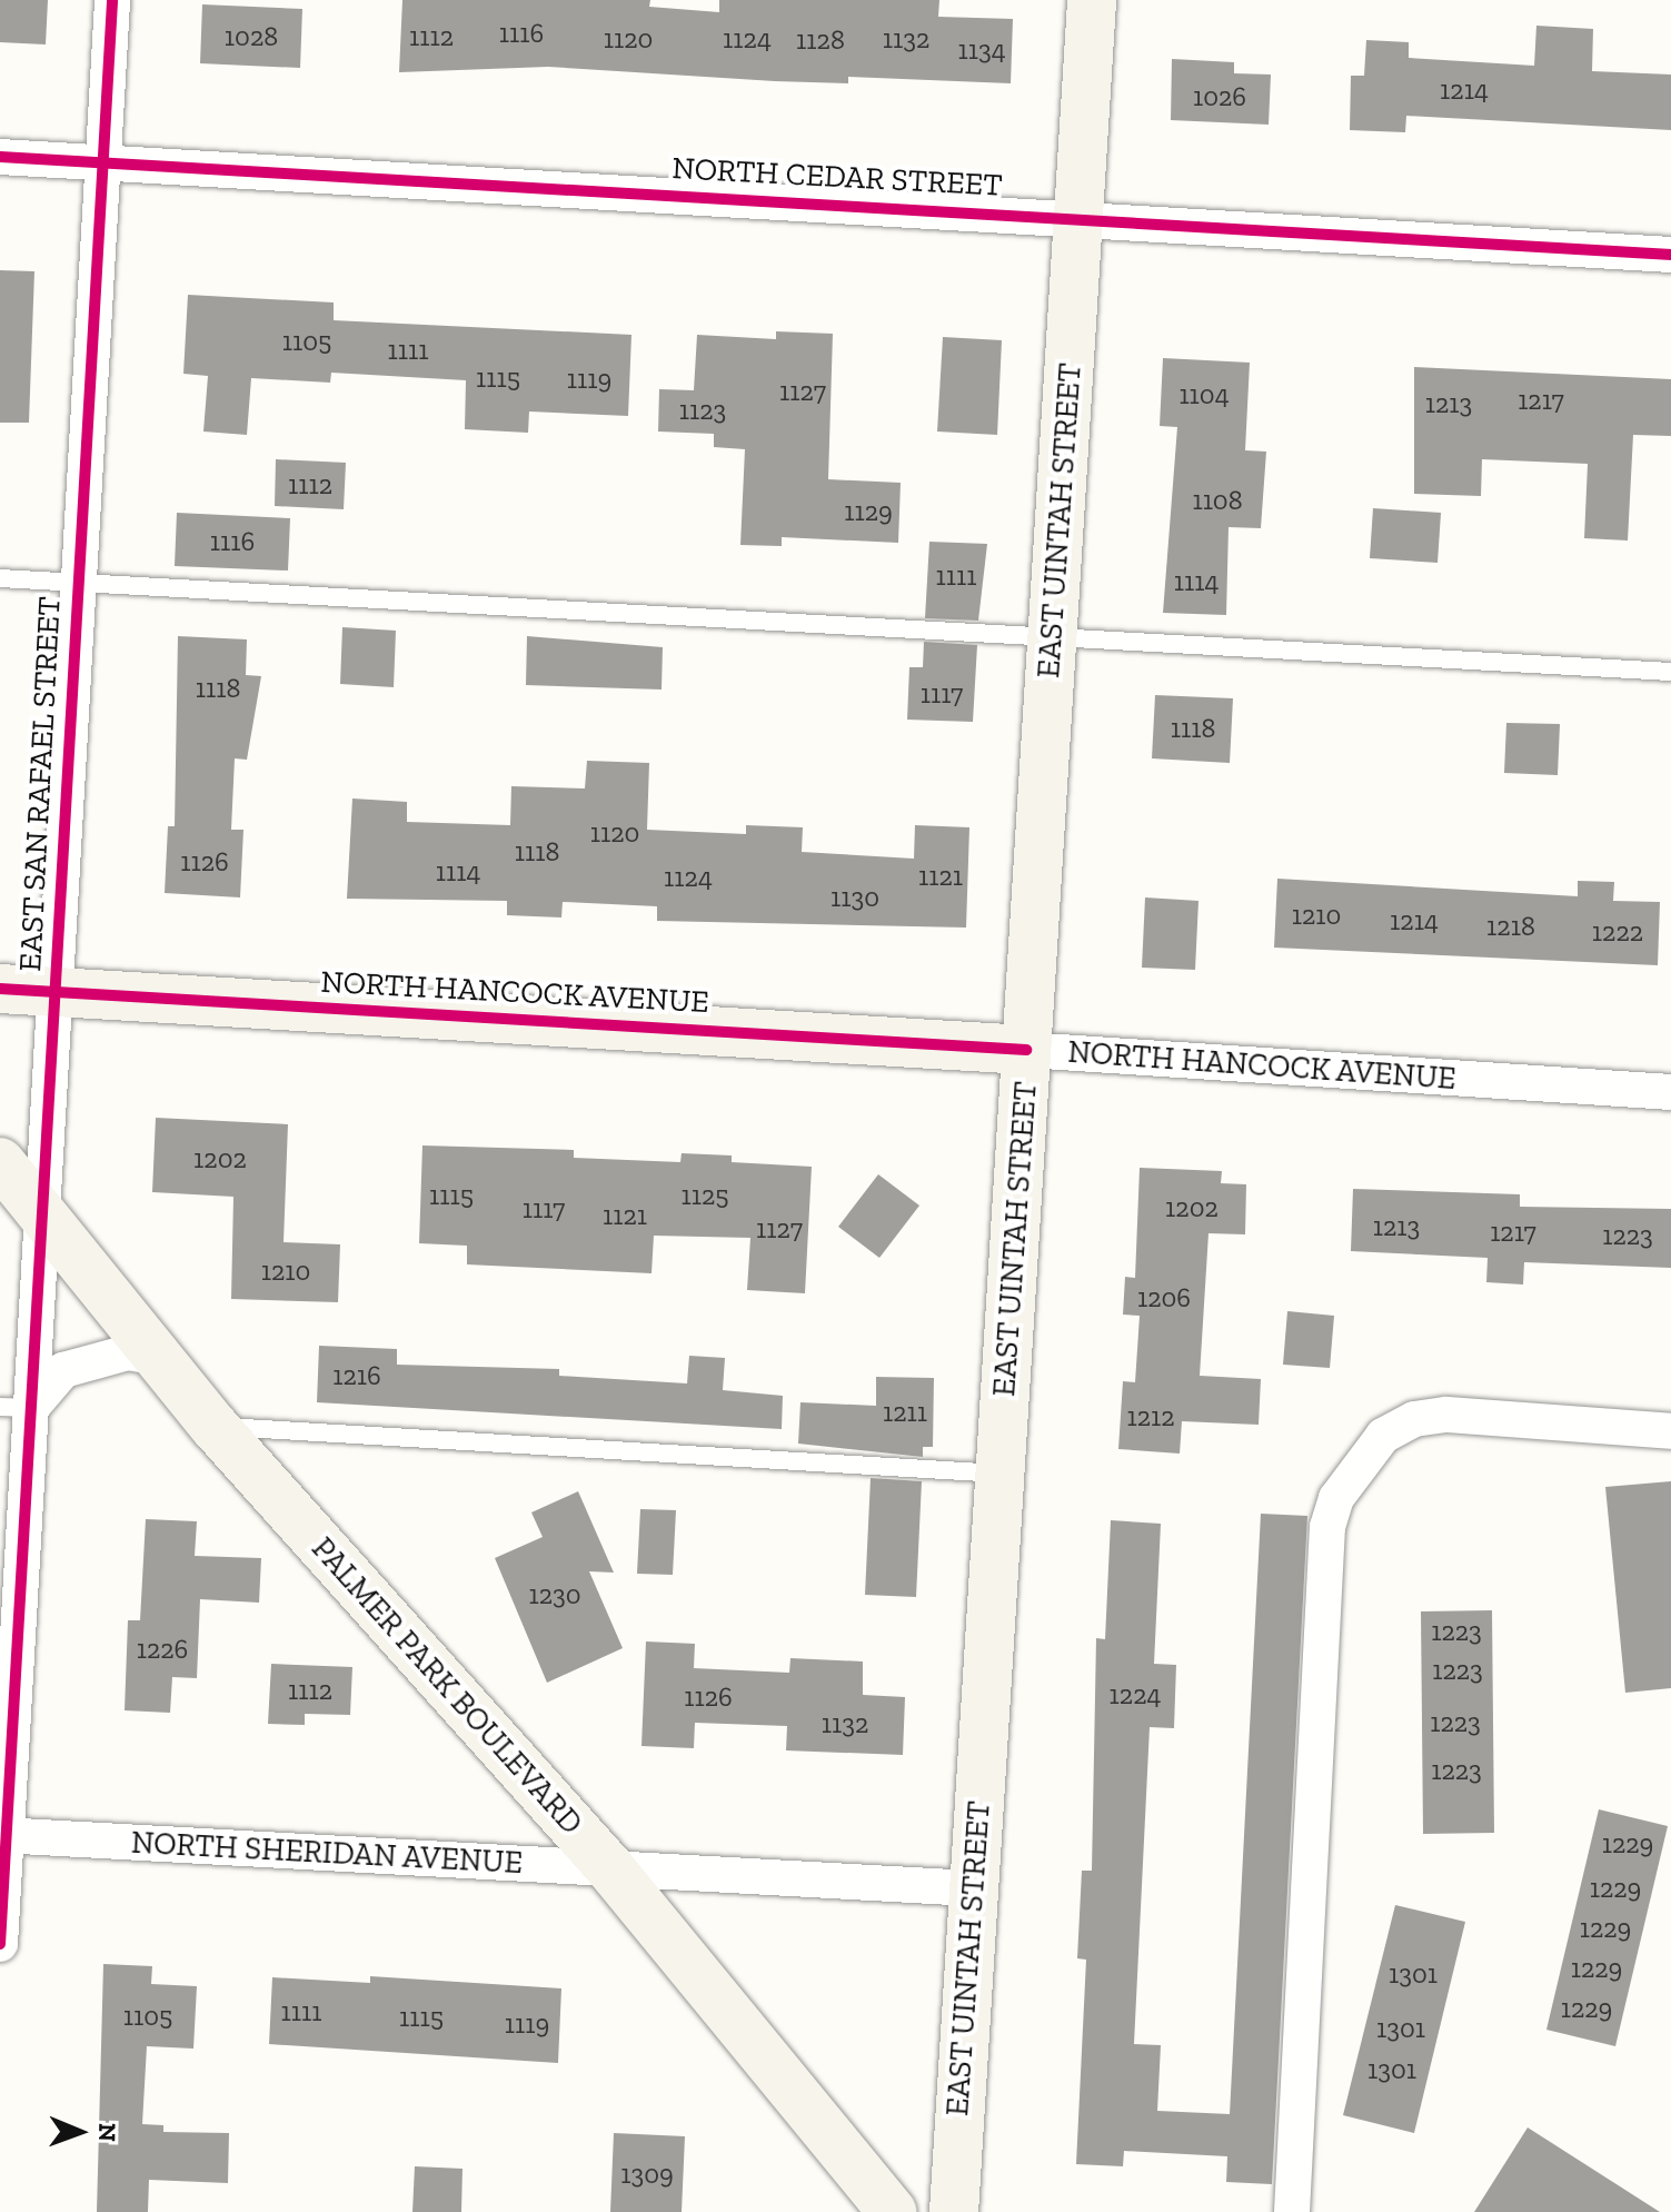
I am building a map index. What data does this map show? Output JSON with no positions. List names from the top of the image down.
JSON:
{
  "streets": {
    "main road": ["EAST UINTAH STREET", "NORTH HANCOCK AVENUE", "PALMER PARK BOULEVARD"],
    "street": ["NORTH CEDAR STREET", "EAST SAN RAFAEL STREET", "NORTH SHERIDAN AVENUE"]
  },
  "crossings": [
    ["NORTH CEDAR STREET", "EAST UINTAH STREET"],
    ["NORTH CEDAR STREET", "EAST SAN RAFAEL STREET"],
    ["EAST UINTAH STREET", "NORTH HANCOCK AVENUE"],
    ["EAST UINTAH STREET", "NORTH SHERIDAN AVENUE"],
    ["EAST SAN RAFAEL STREET", "NORTH HANCOCK AVENUE"],
    ["EAST SAN RAFAEL STREET", "PALMER PARK BOULEVARD"],
    ["EAST SAN RAFAEL STREET", "NORTH SHERIDAN AVENUE"],
    ["PALMER PARK BOULEVARD", "NORTH SHERIDAN AVENUE"]
  ],
  "house_numbers": [
    "1116",
    "1028",
    "1112",
    "1120",
    "1124",
    "1132",
    "1128",
    "1134",
    "1214",
    "1026",
    "1105",
    "1111",
    "1115",
    "1119",
    "1127",
    "1104",
    "1217",
    "1213",
    "1123",
    "1112",
    "1108",
    "1129",
    "1116",
    "1111",
    "1114",
    "1118",
    "1117",
    "1118",
    "1120",
    "1118",
    "1126",
    "1114",
    "1121",
    "1124",
    "1130",
    "1210",
    "1214",
    "1218",
    "1222",
    "1202",
    "1115",
    "1125",
    "1202",
    "1117",
    "1121",
    "1213",
    "1127",
    "1217",
    "1223",
    "1210",
    "1206",
    "1216",
    "1211",
    "1212",
    "1230",
    "1223",
    "1226",
    "1223",
    "1112",
    "1224",
    "1126",
    "1223",
    "1132",
    "1223",
    "1229",
    "1229",
    "1229",
    "1229",
    "1301",
    "1229",
    "1111",
    "1105",
    "1115",
    "1119",
    "1301",
    "1301",
    "1309"
  ],
  "north": "right"
}
